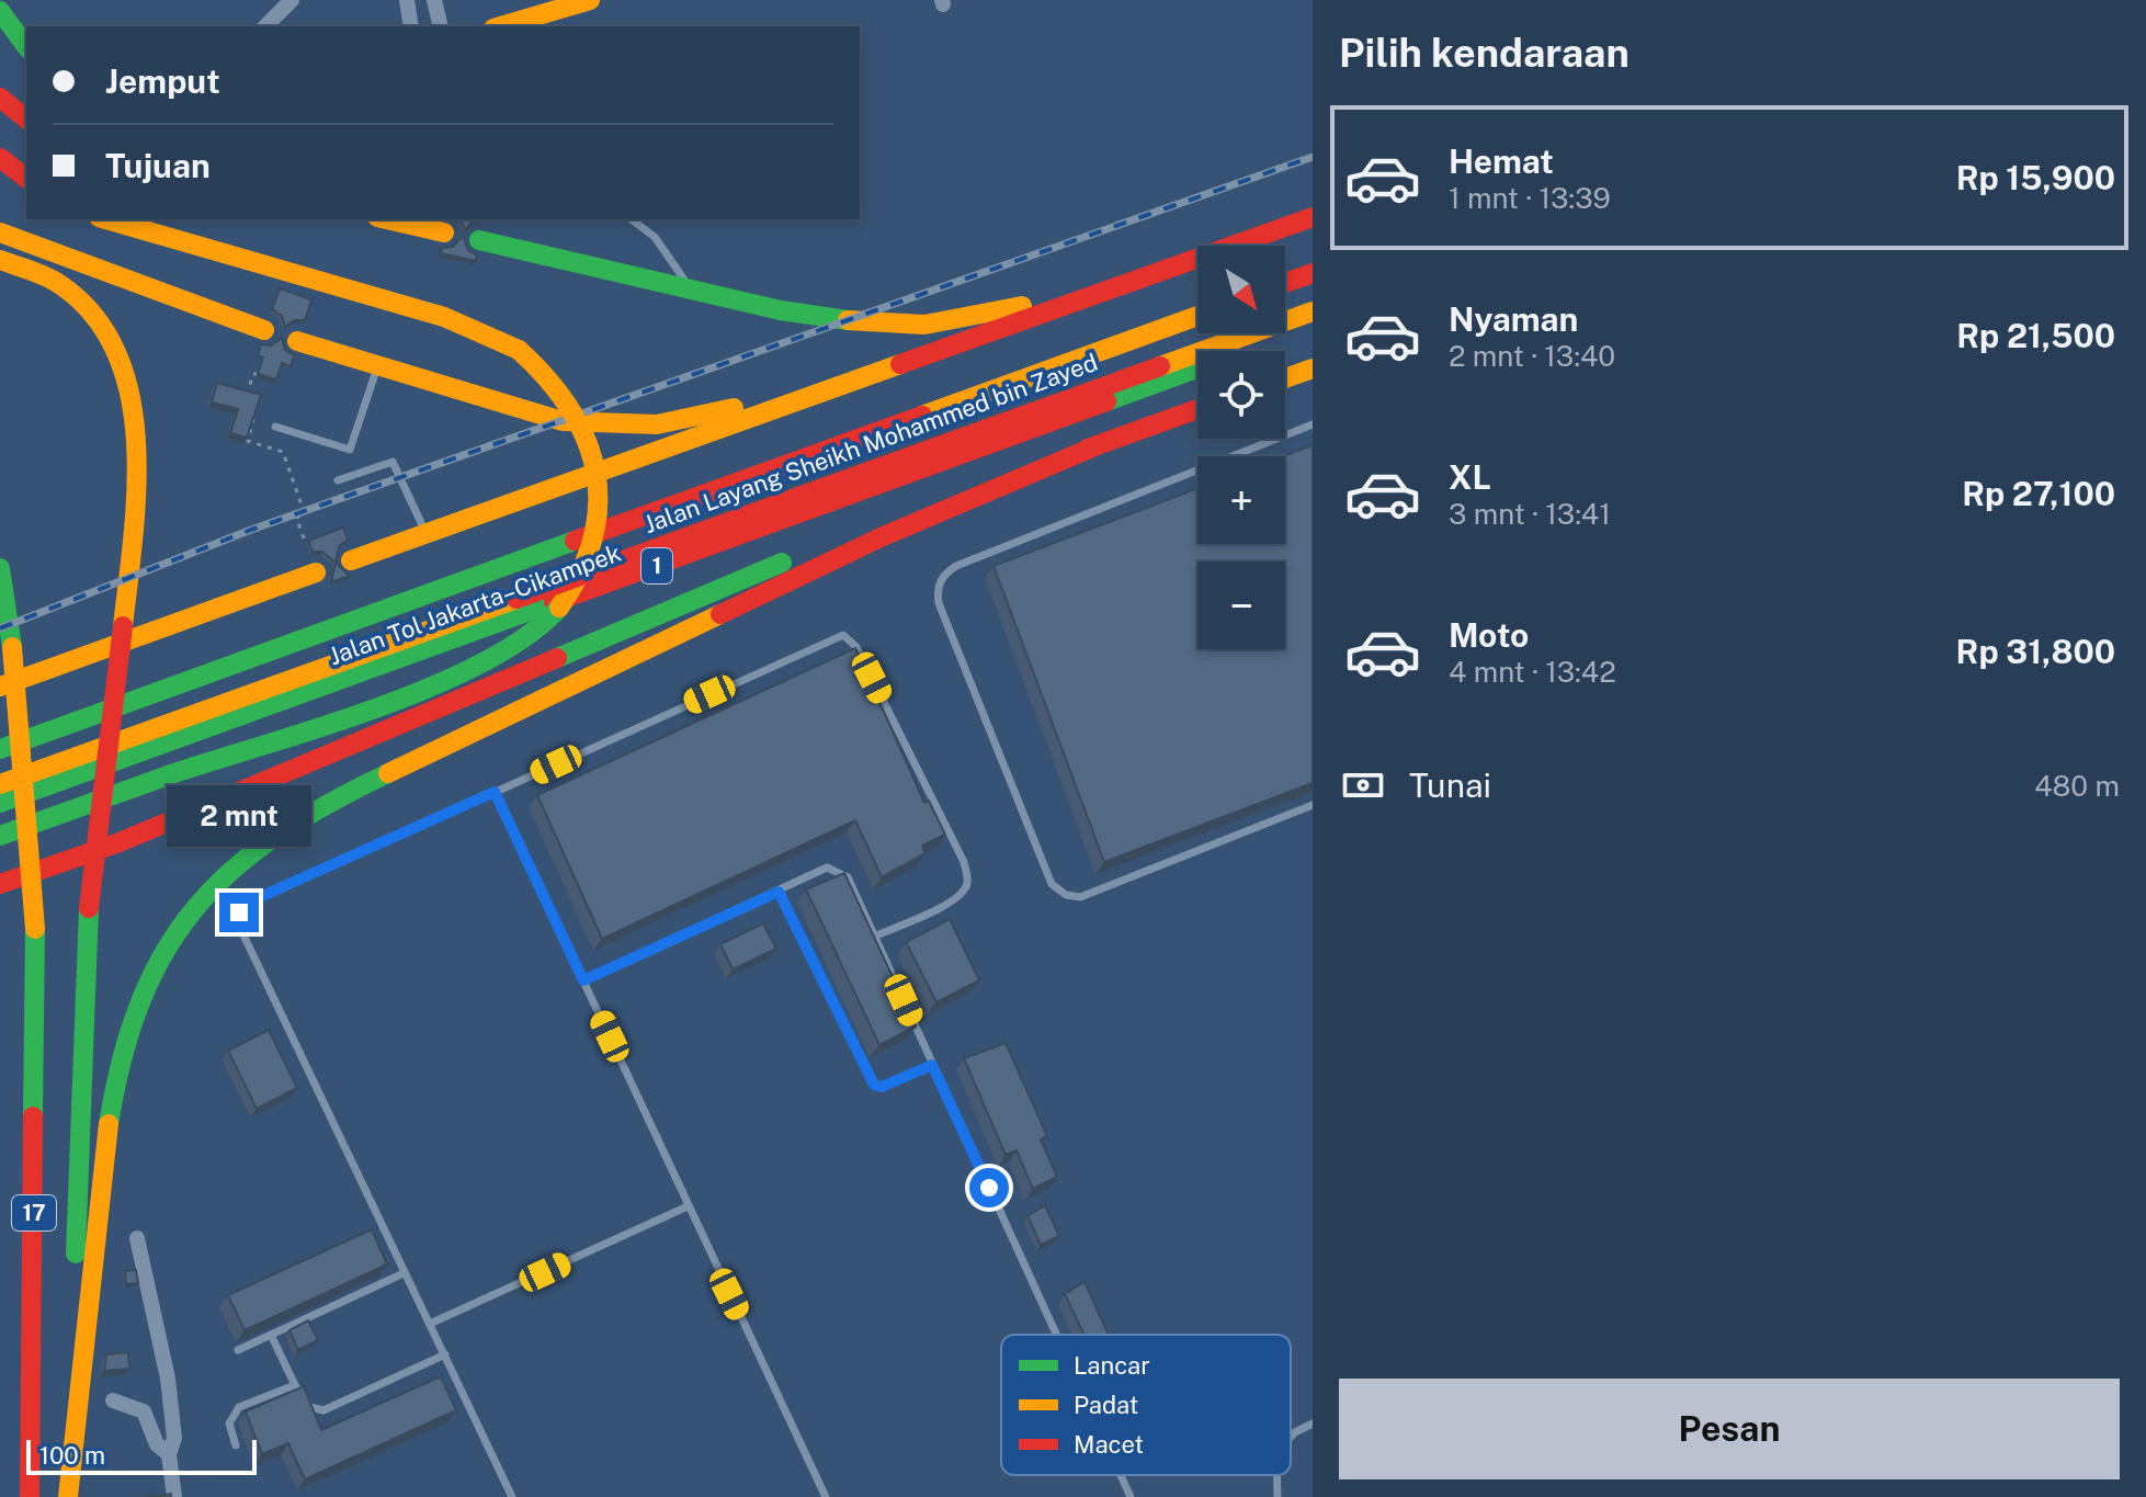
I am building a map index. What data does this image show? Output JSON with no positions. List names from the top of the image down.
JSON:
{
  "streets": {
    "main road": [
      "Jalan Layang Sheikh Mohammed bin Zayed",
      "1",
      "Jalan Tol Jakarta–Cikampek",
      "17"
    ]
  },
  "legend": ["Lancar", "Padat", "Macet"],
  "scale_bar": "100 m",
  "north": "bottom right",
  "page": {
    "heading": "Pilih kendaraan",
    "banner": ["Jemput", "Tujuan"],
    "list": [
      {
        "name": "Hemat",
        "note": "1 mnt · 13:39",
        "value": "Rp 15,900"
      },
      {
        "name": "Nyaman",
        "note": "2 mnt · 13:40",
        "value": "Rp 21,500"
      },
      {
        "name": "XL",
        "note": "3 mnt · 13:41",
        "value": "Rp 27,100"
      },
      {
        "name": "Moto",
        "note": "4 mnt · 13:42",
        "value": "Rp 31,800"
      }
    ],
    "map_buttons": ["+", "−"],
    "pay": ["Tunai", "480 m"],
    "bubble": "2 mnt",
    "buttons": "Pesan",
    "scale": "100 m"
  }
}
